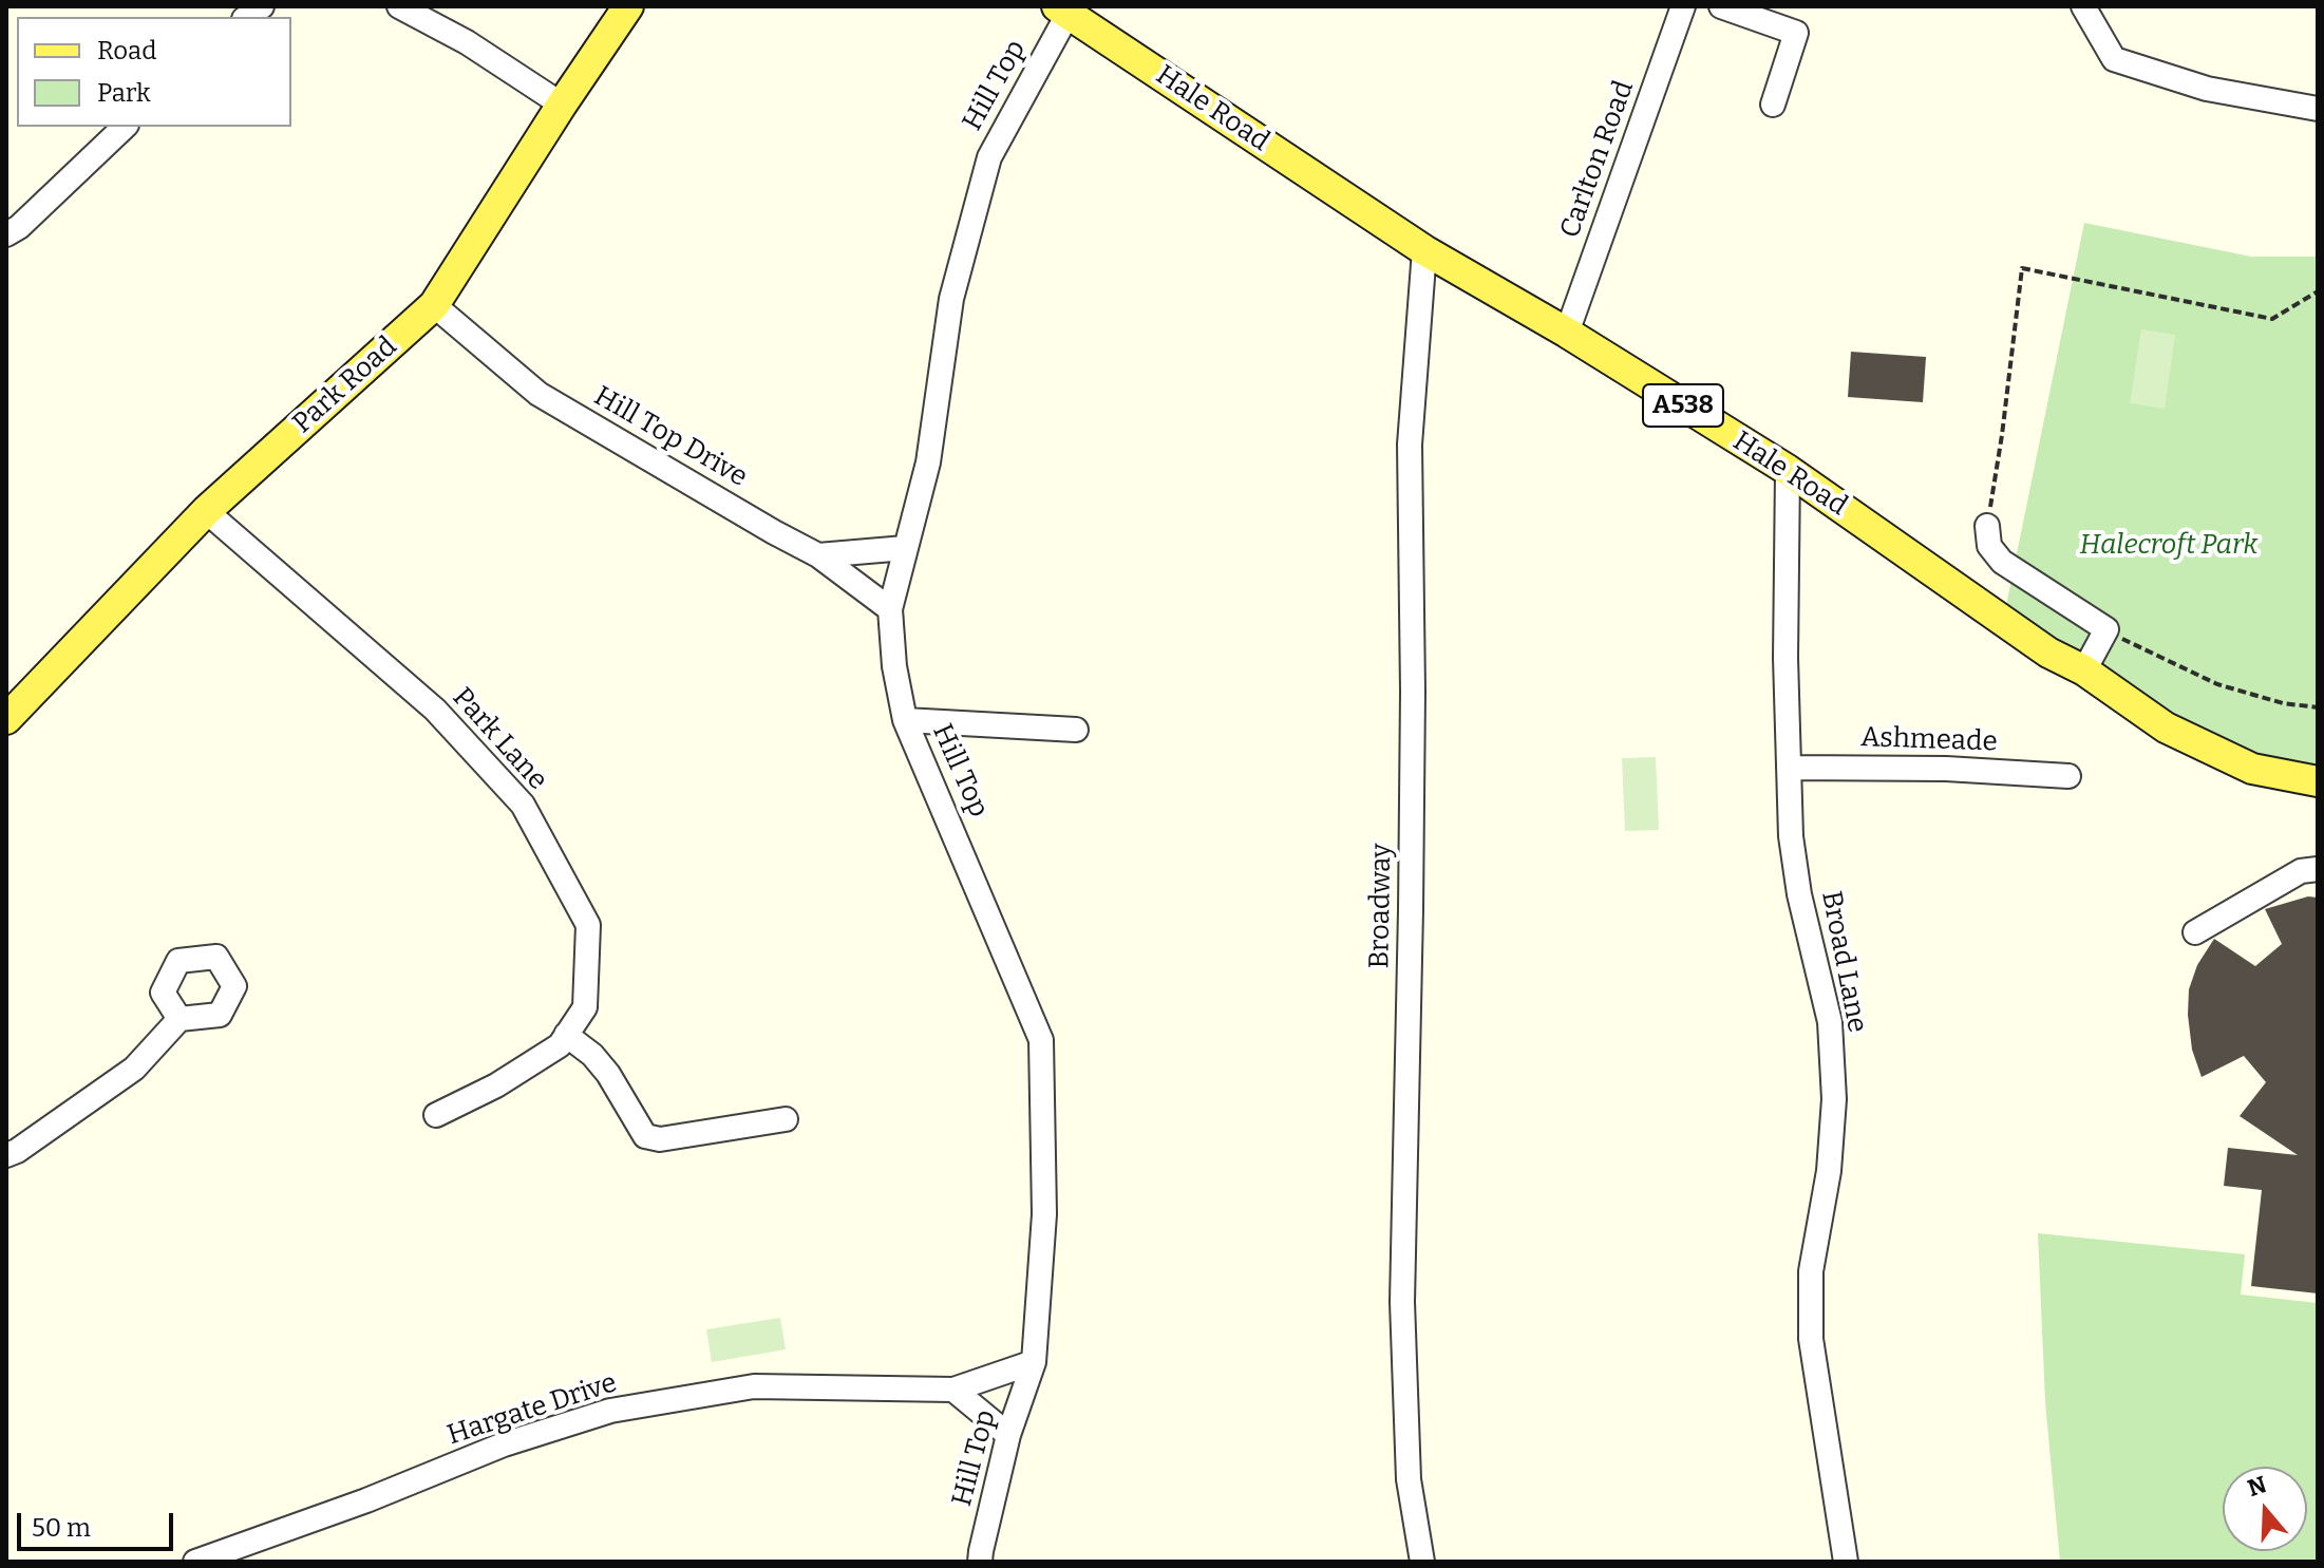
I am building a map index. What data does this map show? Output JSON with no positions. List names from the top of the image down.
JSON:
{
  "streets": {
    "main road": ["Hale Road", "Park Road", "A538"],
    "street": [
      "Hill Top",
      "Carlton Road",
      "Hill Top Drive",
      "Park Lane",
      "Ashmeade",
      "Broadway",
      "Broad Lane",
      "Hargate Drive"
    ]
  },
  "crossings": [
    ["Hill Top", "Hale Road"],
    ["Hill Top", "Hill Top Drive"],
    ["Hill Top", "Hargate Drive"],
    ["Hale Road", "Carlton Road"],
    ["Hale Road", "Broadway"],
    ["Hale Road", "Broad Lane"],
    ["Park Road", "Hill Top Drive"],
    ["Park Road", "Park Lane"],
    ["Ashmeade", "Broad Lane"]
  ],
  "parks": ["Halecroft Park"],
  "legend": ["Road", "Park"],
  "scale_bar": "50 m",
  "north": "top"
}
